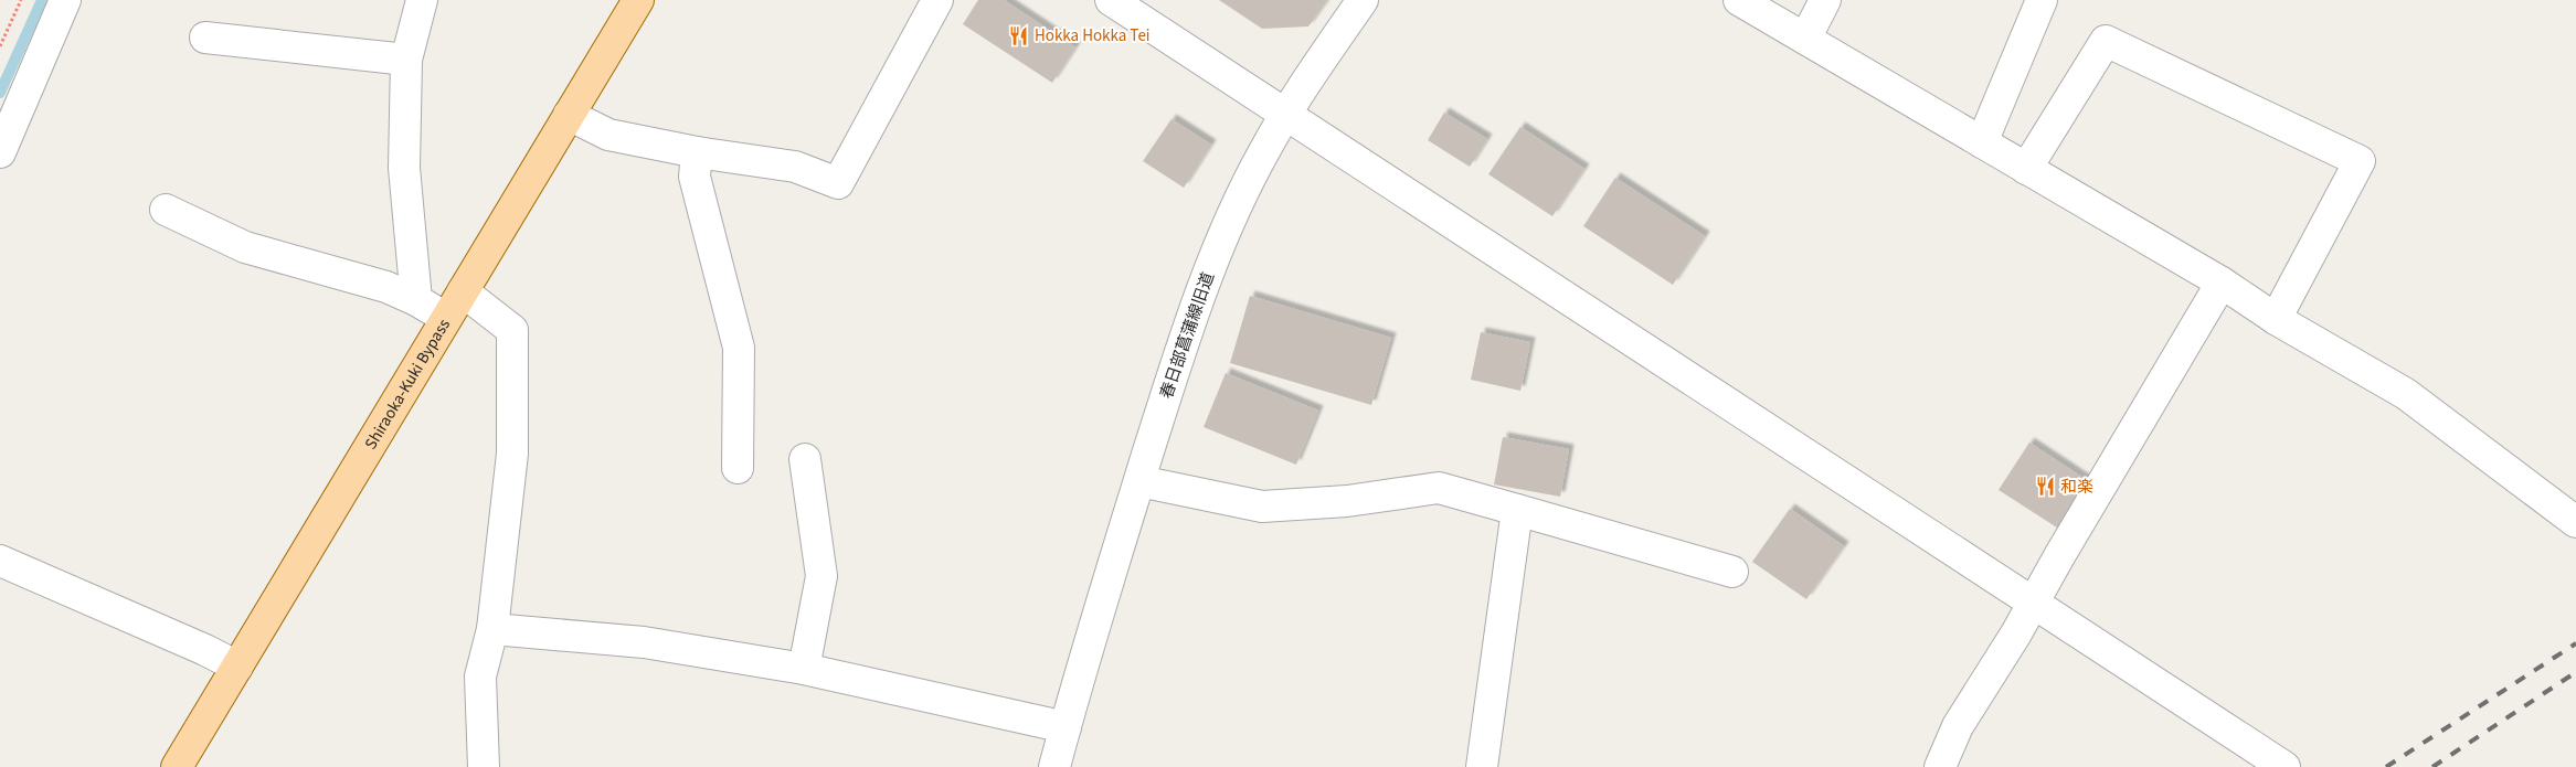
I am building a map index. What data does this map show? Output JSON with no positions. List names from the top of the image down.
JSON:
{
  "streets": {
    "main road": ["Shiraoka-Kuki Bypass"],
    "street": ["春日部菖蒲線旧道"]
  },
  "places": {
    "restaurant": ["Hokka Hokka Tei", "和楽"]
  }
}
